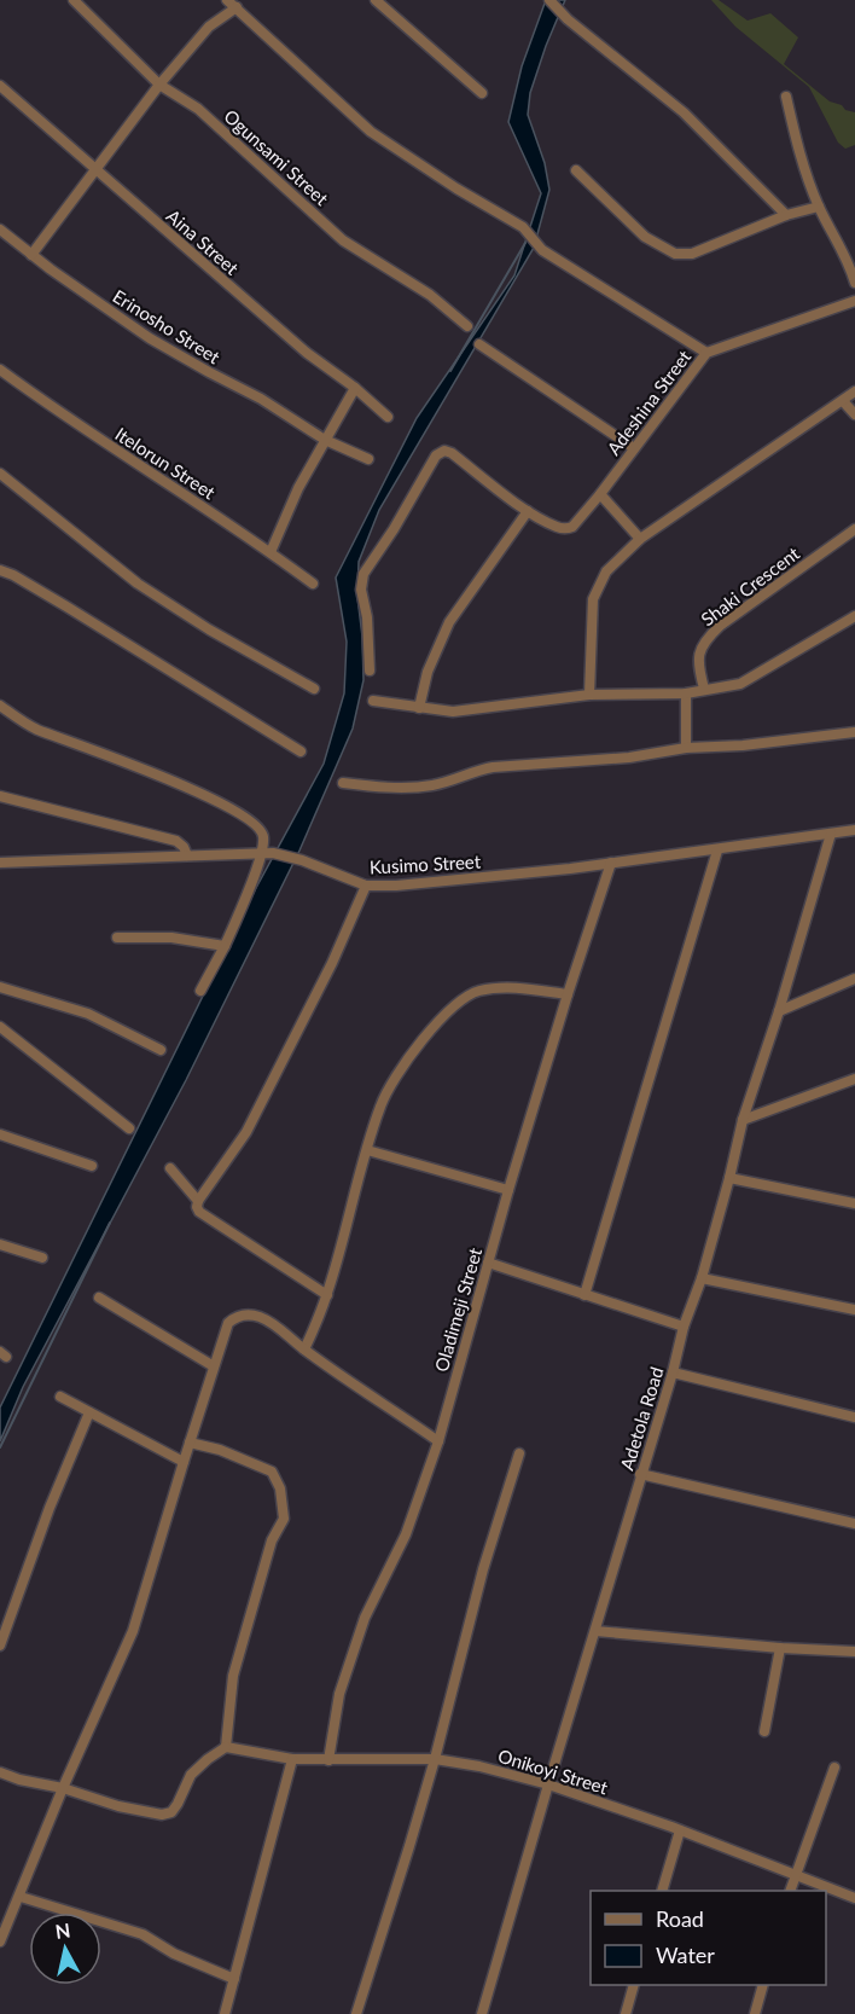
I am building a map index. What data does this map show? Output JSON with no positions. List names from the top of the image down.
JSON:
{
  "streets": {
    "street": [
      "Ogunsami Street",
      "Aina Street",
      "Erinosho Street",
      "Adeshina Street",
      "Itelorun Street",
      "Shaki Crescent",
      "Kusimo Street",
      "Oladimeji Street",
      "Adetola Road",
      "Onikoyi Street"
    ]
  },
  "crossings": [
    ["Kusimo Street", "Oladimeji Street"],
    ["Kusimo Street", "Adetola Road"],
    ["Oladimeji Street", "Onikoyi Street"],
    ["Adetola Road", "Onikoyi Street"]
  ],
  "legend": ["Road", "Water"],
  "north": "top"
}
